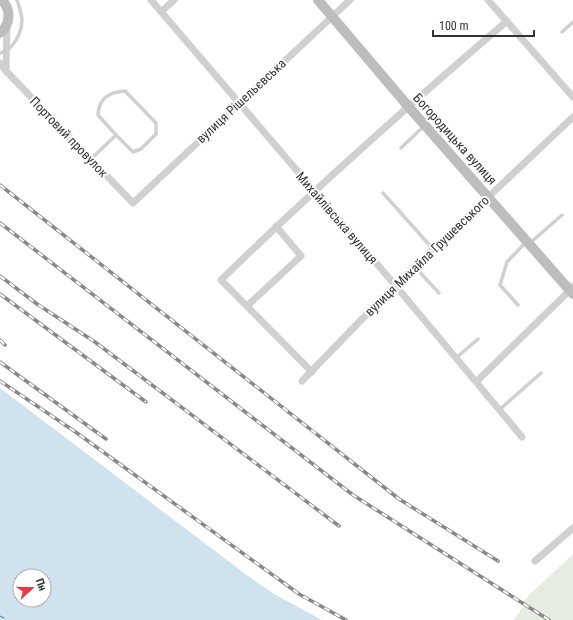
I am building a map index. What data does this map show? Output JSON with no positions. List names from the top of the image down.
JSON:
{
  "streets": {
    "street": [
      "вулиця Рішельєвська",
      "Портовий провулок",
      "Богородицька вулиця",
      "Михайлівська вулиця",
      "вулиця Михайла Грушевського"
    ]
  },
  "crossings": [
    ["вулиця Рішельєвська", "Портовий провулок"],
    ["вулиця Рішельєвська", "Богородицька вулиця"],
    ["вулиця Рішельєвська", "Михайлівська вулиця"],
    ["Богородицька вулиця", "вулиця Михайла Грушевського"],
    ["Михайлівська вулиця", "вулиця Михайла Грушевського"]
  ],
  "scale_bar": "100 m",
  "north": "right"
}
